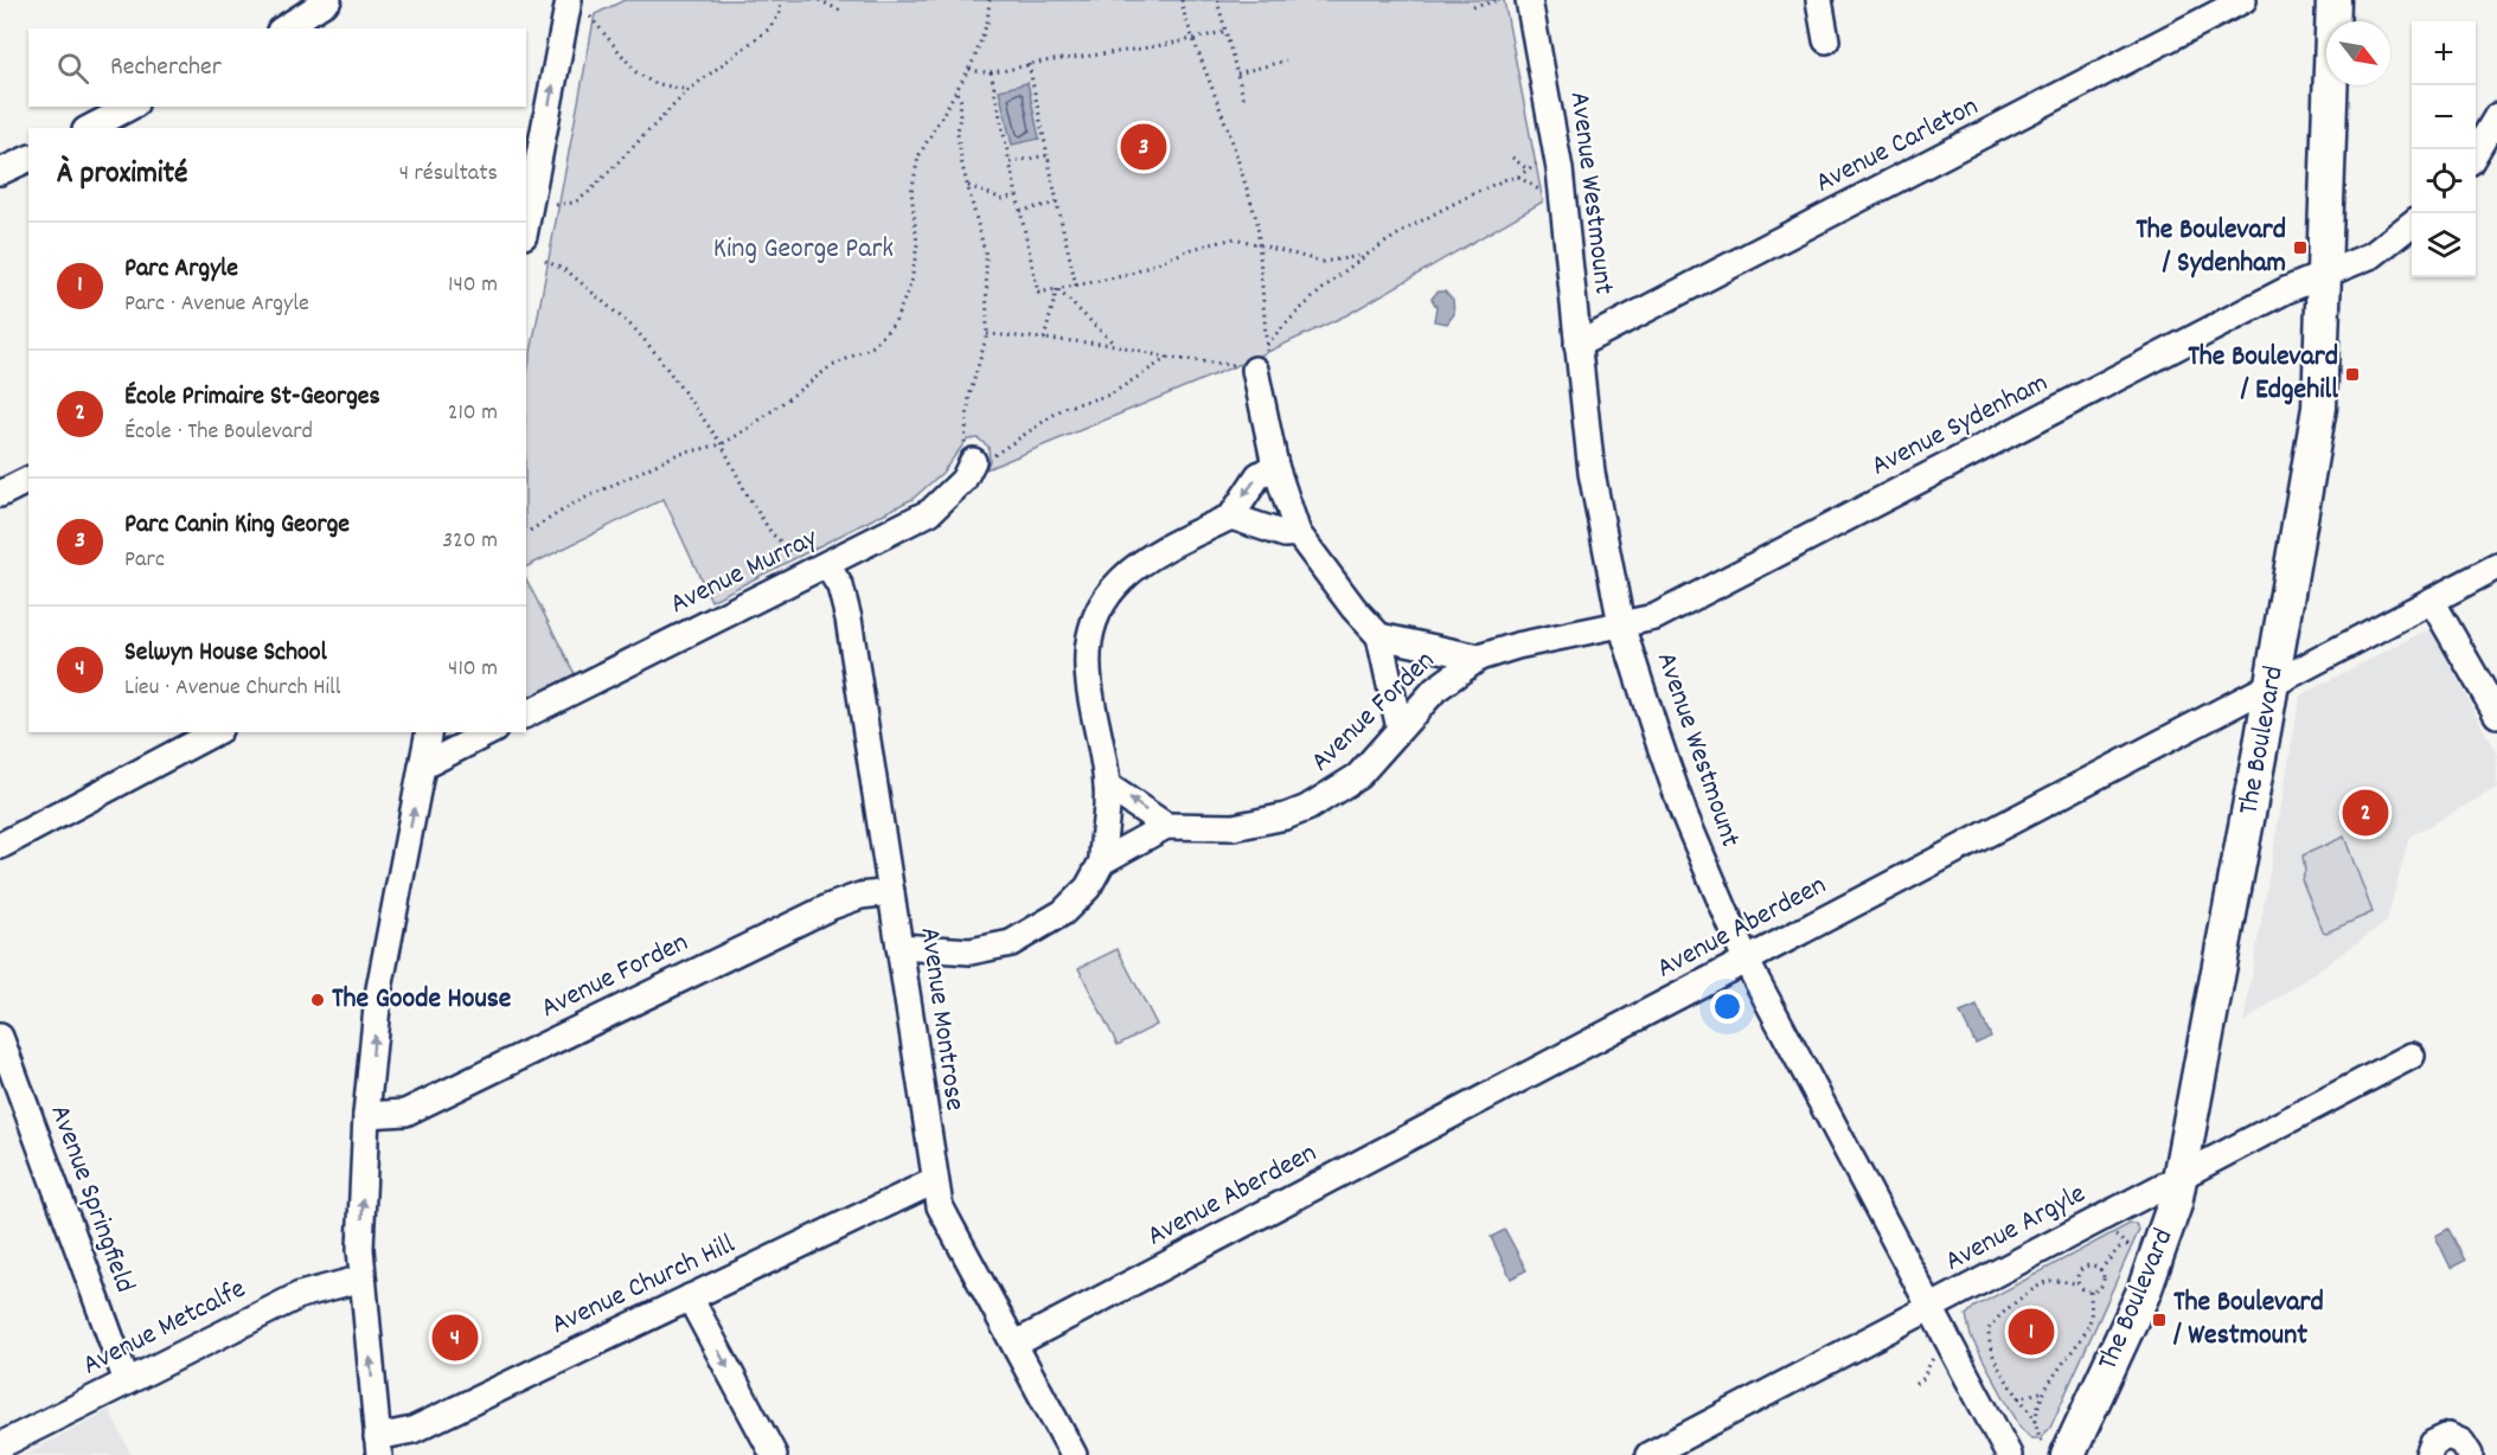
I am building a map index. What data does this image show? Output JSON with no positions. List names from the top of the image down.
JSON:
{
  "streets": {
    "main road": ["The Boulevard"],
    "street": [
      "Avenue Carleton",
      "Avenue Westmount",
      "Avenue Sydenham",
      "Avenue Murray",
      "Avenue Forden",
      "Avenue Aberdeen",
      "Avenue Montrose",
      "Avenue Springfield",
      "Avenue Argyle",
      "Avenue Church Hill",
      "Avenue Metcalfe"
    ]
  },
  "crossings": [
    ["Avenue Carleton", "Avenue Westmount"],
    ["Avenue Westmount", "Avenue Sydenham"],
    ["Avenue Westmount", "Avenue Forden"],
    ["Avenue Westmount", "Avenue Aberdeen"],
    ["Avenue Westmount", "Avenue Argyle"],
    ["Avenue Sydenham", "Avenue Forden"],
    ["Avenue Sydenham", "The Boulevard"],
    ["Avenue Murray", "Avenue Montrose"],
    ["Avenue Forden", "Avenue Montrose"],
    ["The Boulevard", "Avenue Aberdeen"],
    ["The Boulevard", "Avenue Argyle"],
    ["Avenue Aberdeen", "Avenue Montrose"],
    ["Avenue Montrose", "Avenue Church Hill"],
    ["Avenue Springfield", "Avenue Metcalfe"]
  ],
  "parks": ["King George Park"],
  "places": {
    "transit": ["The Boulevard / Sydenham", "The Boulevard / Edgehill", "The Boulevard / Westmount"],
    "other": ["The Goode House"]
  },
  "north": "bottom right",
  "page": {
    "map_buttons": ["+", "−"],
    "search": "Rechercher",
    "pins": [
      "3",
      "2",
      "1",
      "4"
    ],
    "heading": ["À proximité", "4 résultats"],
    "list": [
      {
        "mark": "1",
        "name": "Parc Argyle",
        "note": "Parc · Avenue Argyle",
        "value": "140 m"
      },
      {
        "mark": "2",
        "name": "École Primaire St-Georges",
        "note": "École · The Boulevard",
        "value": "210 m"
      },
      {
        "mark": "3",
        "name": "Parc Canin King George",
        "note": "Parc",
        "value": "320 m"
      },
      {
        "mark": "4",
        "name": "Selwyn House School",
        "note": "Lieu · Avenue Church Hill",
        "value": "410 m"
      }
    ]
  }
}
